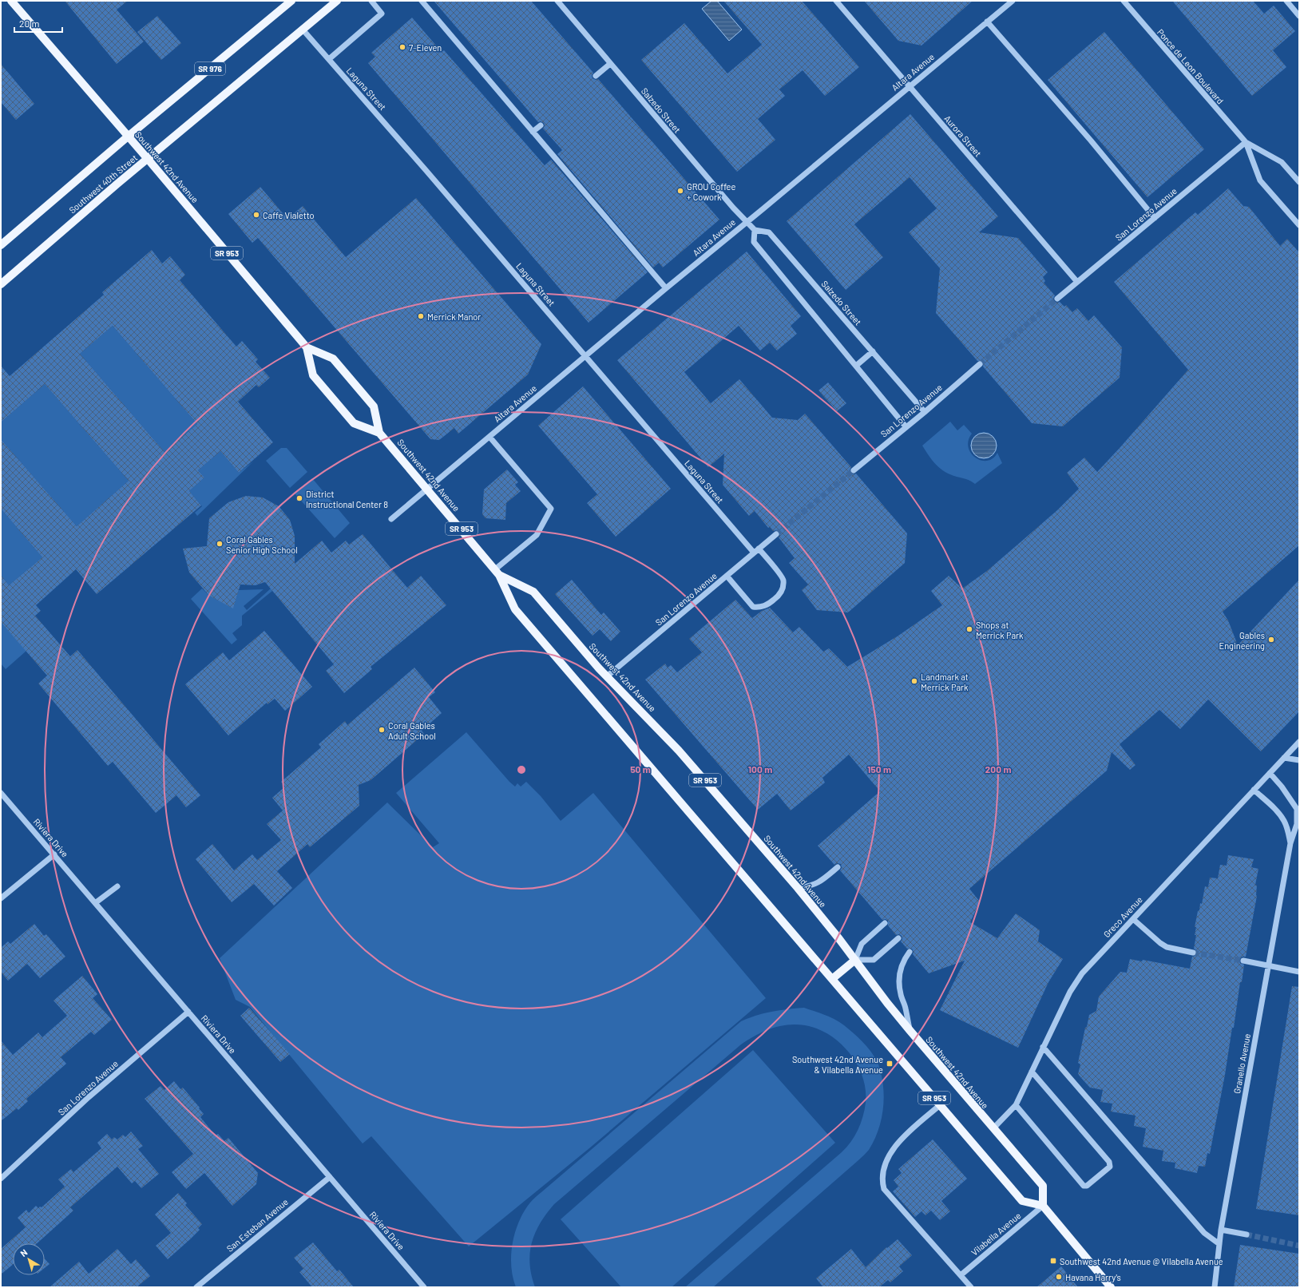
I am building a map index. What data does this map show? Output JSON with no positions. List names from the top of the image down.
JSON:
{
  "streets": {
    "main road": [
      "SR 976",
      "Southwest 42nd Avenue",
      "Southwest 40th Street",
      "SR 953"
    ],
    "street": [
      "Ponce de Leon Boulevard",
      "Altara Avenue",
      "Laguna Street",
      "Salzedo Street",
      "Aurora Street",
      "San Lorenzo Avenue",
      "Riviera Drive",
      "Greco Avenue",
      "Granello Avenue",
      "San Esteban Avenue",
      "Vilabella Avenue"
    ]
  },
  "crossings": [
    ["Ponce de Leon Boulevard", "San Lorenzo Avenue"],
    ["SR 976", "Southwest 42nd Avenue"],
    ["Altara Avenue", "Laguna Street"],
    ["Altara Avenue", "Salzedo Street"],
    ["Altara Avenue", "Aurora Street"],
    ["Altara Avenue", "Southwest 42nd Avenue"],
    ["Laguna Street", "Southwest 40th Street"],
    ["Laguna Street", "San Lorenzo Avenue"],
    ["Salzedo Street", "San Lorenzo Avenue"],
    ["Aurora Street", "San Lorenzo Avenue"],
    ["Southwest 42nd Avenue", "Southwest 40th Street"],
    ["Southwest 42nd Avenue", "San Lorenzo Avenue"],
    ["Southwest 42nd Avenue", "Greco Avenue"],
    ["Southwest 42nd Avenue", "Vilabella Avenue"],
    ["San Lorenzo Avenue", "Riviera Drive"],
    ["Riviera Drive", "San Esteban Avenue"],
    ["Greco Avenue", "Granello Avenue"]
  ],
  "places": {
    "other": [
      "7-Eleven",
      "GROU Coffee + Cowork",
      "Caffe Vialetto",
      "Merrick Manor",
      "District Instructional Center 8",
      "Coral Gables Senior High School",
      "Shops at Merrick Park",
      "Gables Engineering",
      "Landmark at Merrick Park",
      "Coral Gables Adult School",
      "Havana Harry's"
    ],
    "transit": ["Southwest 42nd Avenue & Vilabella Avenue", "Southwest 42nd Avenue @ Vilabella Avenue"]
  },
  "scale_bar": "20 m",
  "north": "top left",
  "rings": [
    "50 m",
    "100 m",
    "150 m",
    "200 m"
  ]
}
